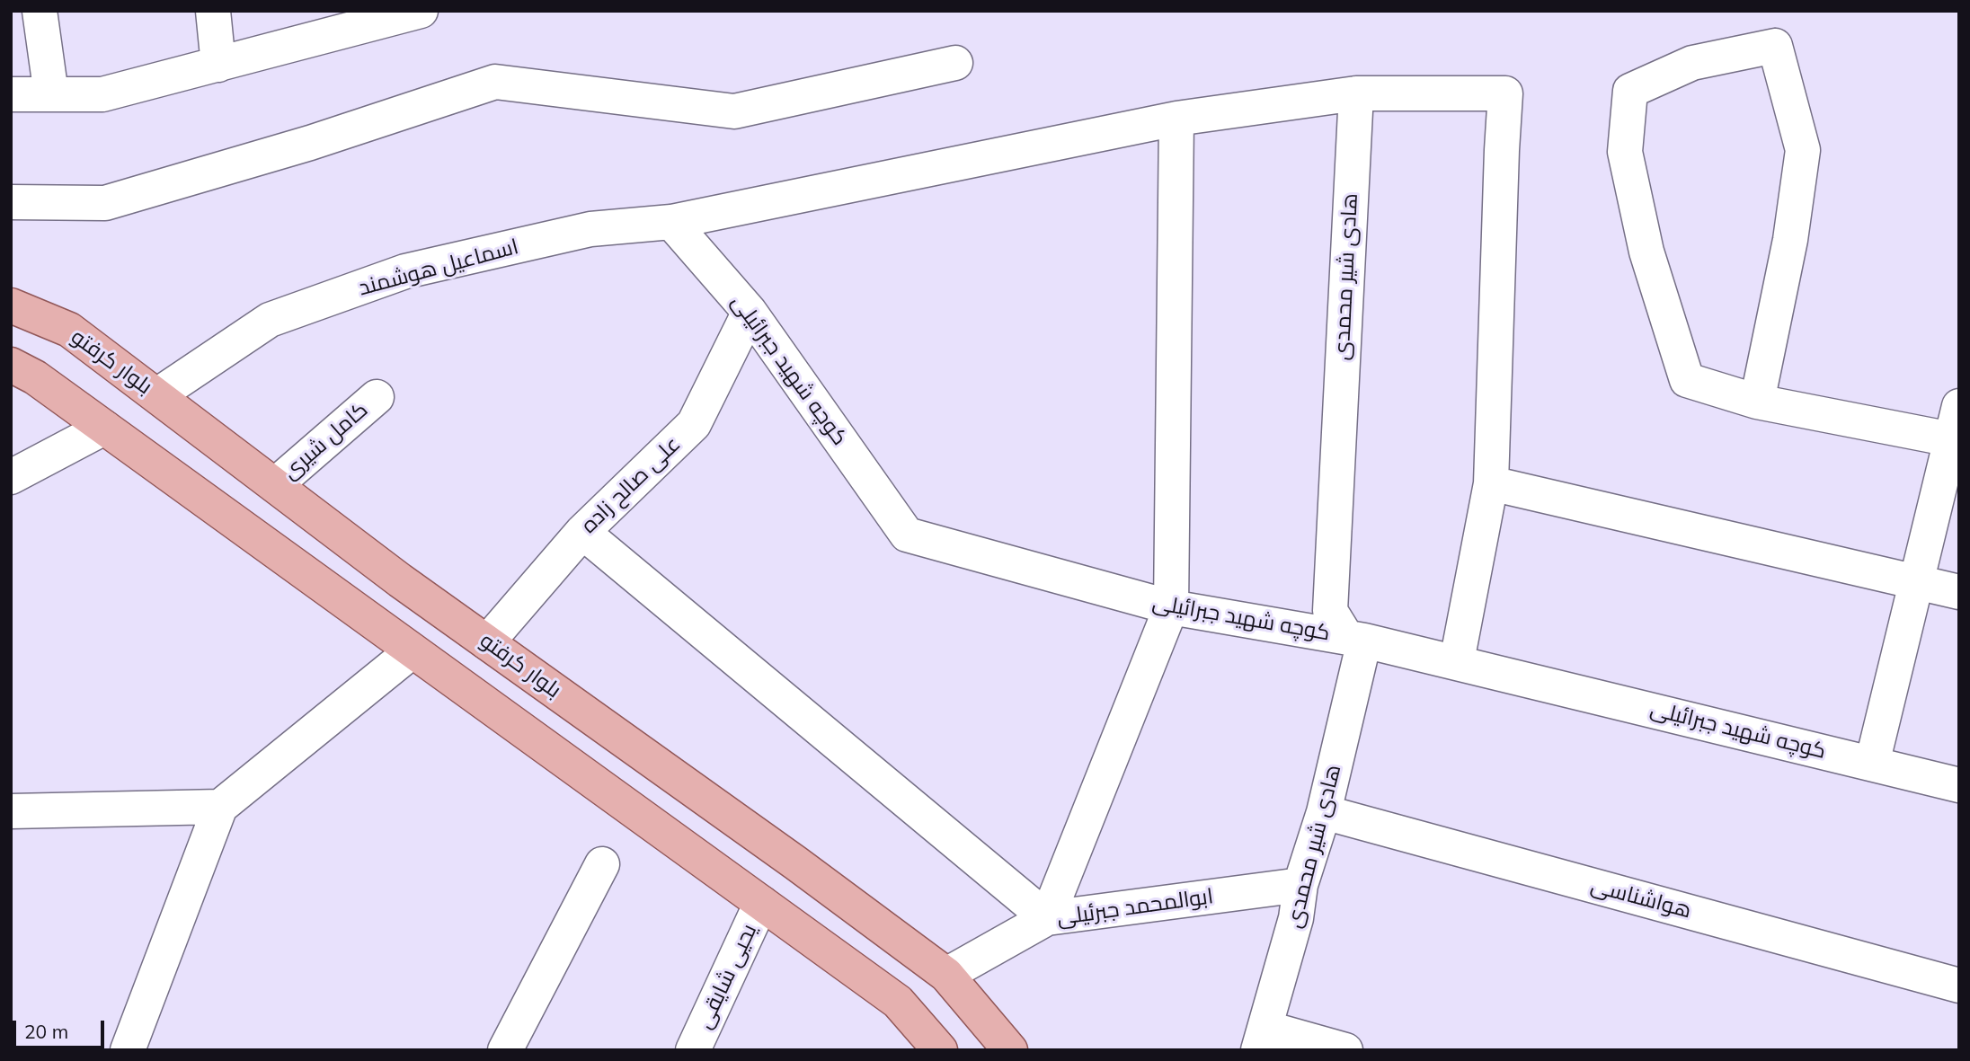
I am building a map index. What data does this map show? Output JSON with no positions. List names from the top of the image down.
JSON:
{
  "streets": {
    "main road": ["بلوار کرفتو"],
    "street": [
      "اسماعیل هوشمند",
      "هادی شیر محمدی",
      "کوچه شهید جبرائیلی",
      "کامل شیری",
      "علی صالح زاده",
      "هواشناسی",
      "ابوالمحمد جبرئیلی",
      "یحیی شایقی"
    ]
  },
  "crossings": [
    ["اسماعیل هوشمند", "بلوار کرفتو"],
    ["اسماعیل هوشمند", "کوچه شهید جبرائیلی"],
    ["هادی شیر محمدی", "کوچه شهید جبرائیلی"],
    ["هادی شیر محمدی", "هواشناسی"],
    ["هادی شیر محمدی", "ابوالمحمد جبرئیلی"],
    ["بلوار کرفتو", "کامل شیری"],
    ["بلوار کرفتو", "علی صالح زاده"],
    ["بلوار کرفتو", "ابوالمحمد جبرئیلی"],
    ["کوچه شهید جبرائیلی", "علی صالح زاده"]
  ],
  "scale_bar": "20 m"
}
